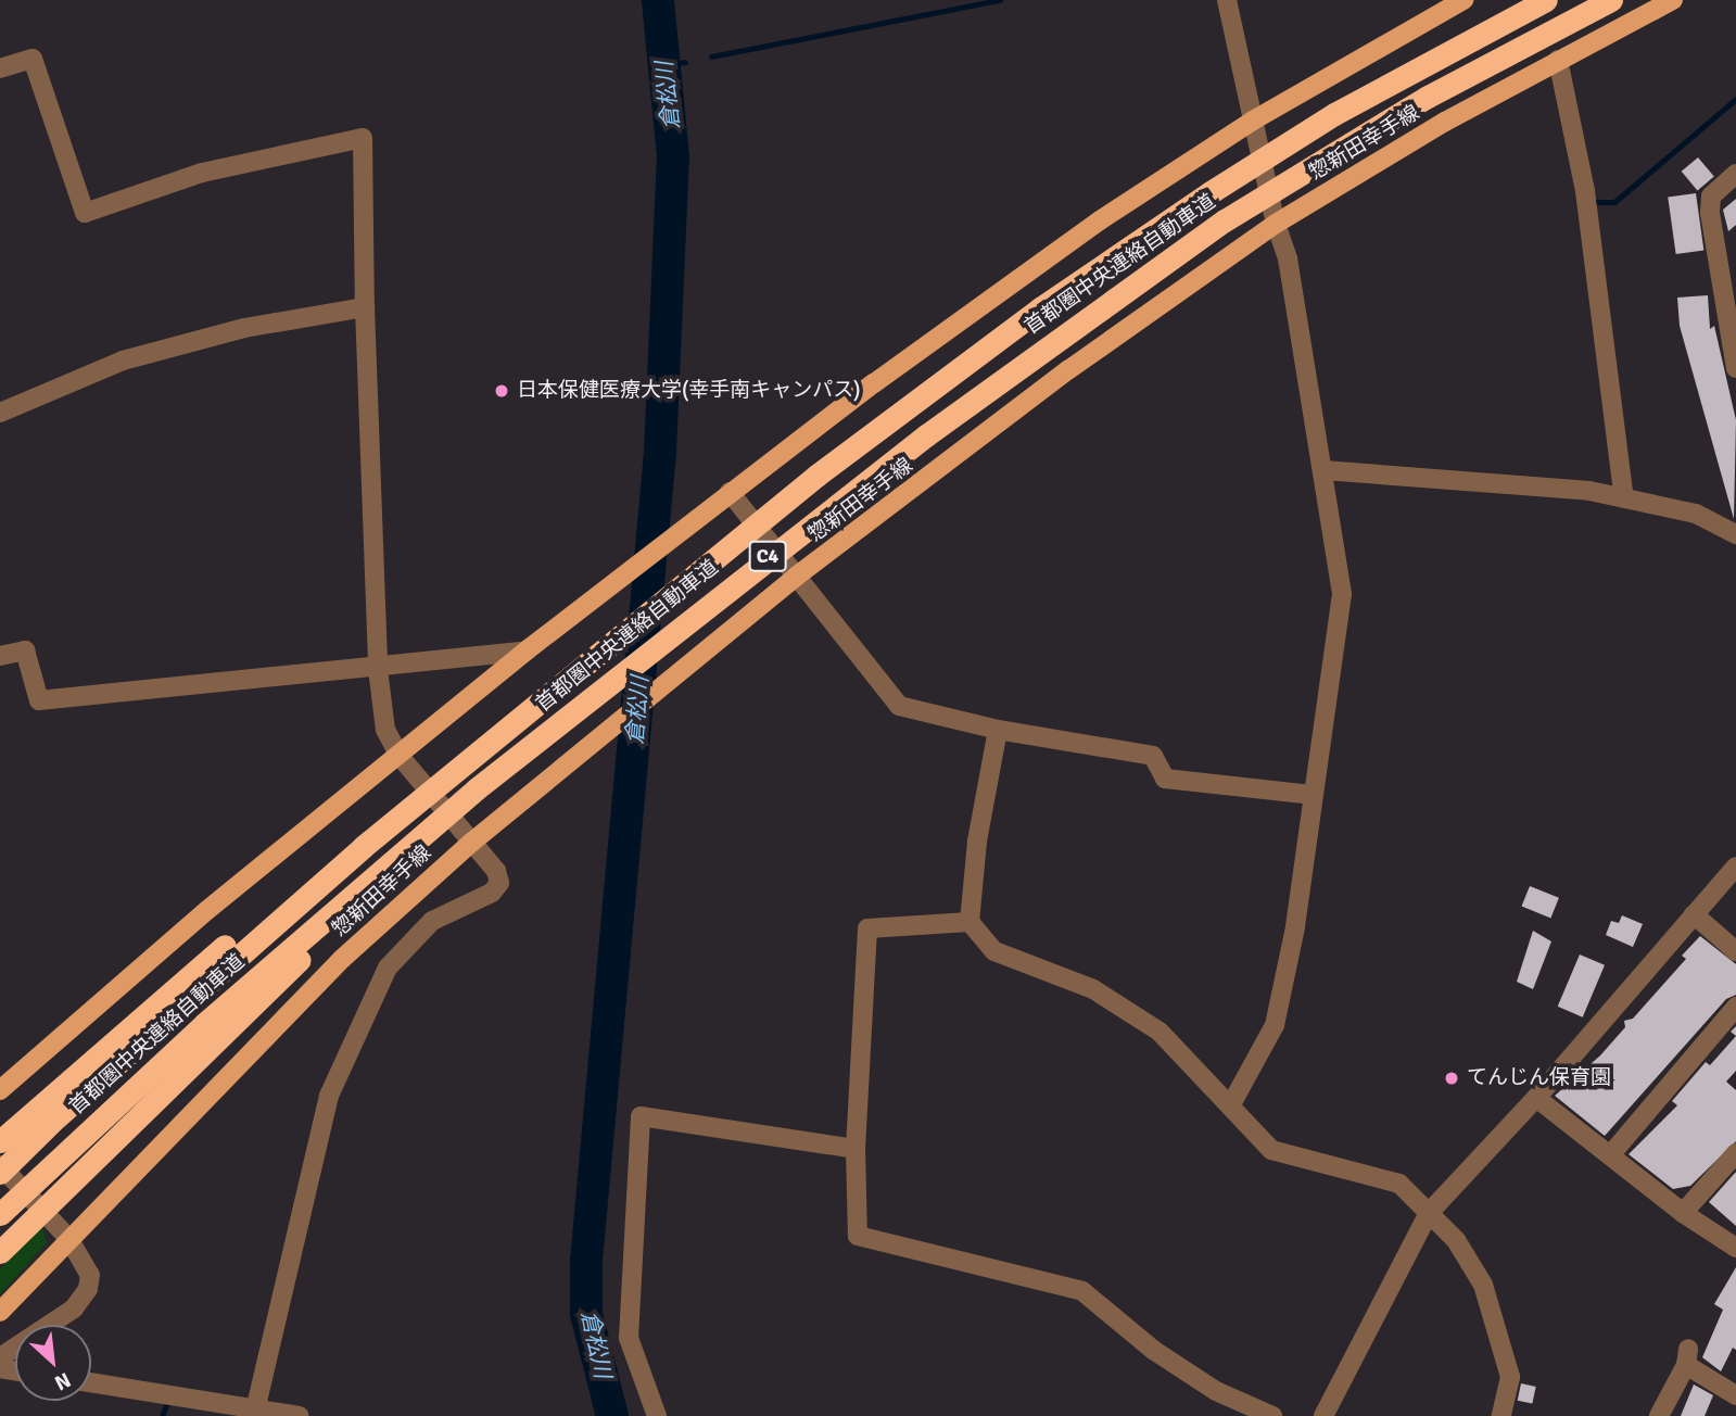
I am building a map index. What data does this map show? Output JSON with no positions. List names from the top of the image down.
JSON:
{
  "streets": {
    "highway": ["首都圏中央連絡自動車道", "C4"],
    "main road": ["惣新田幸手線"]
  },
  "water": ["倉松川"],
  "places": ["日本保健医療大学(幸手南キャンパス)", "てんじん保育園"],
  "north": "bottom right"
}
